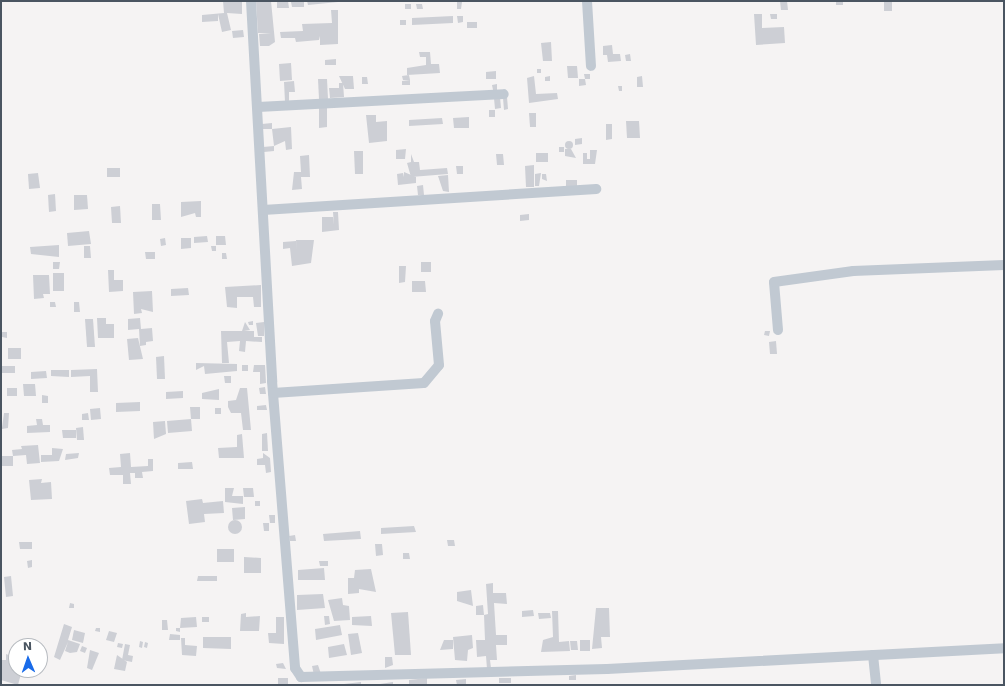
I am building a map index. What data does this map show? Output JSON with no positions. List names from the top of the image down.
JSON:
{
  "north": "top"
}
